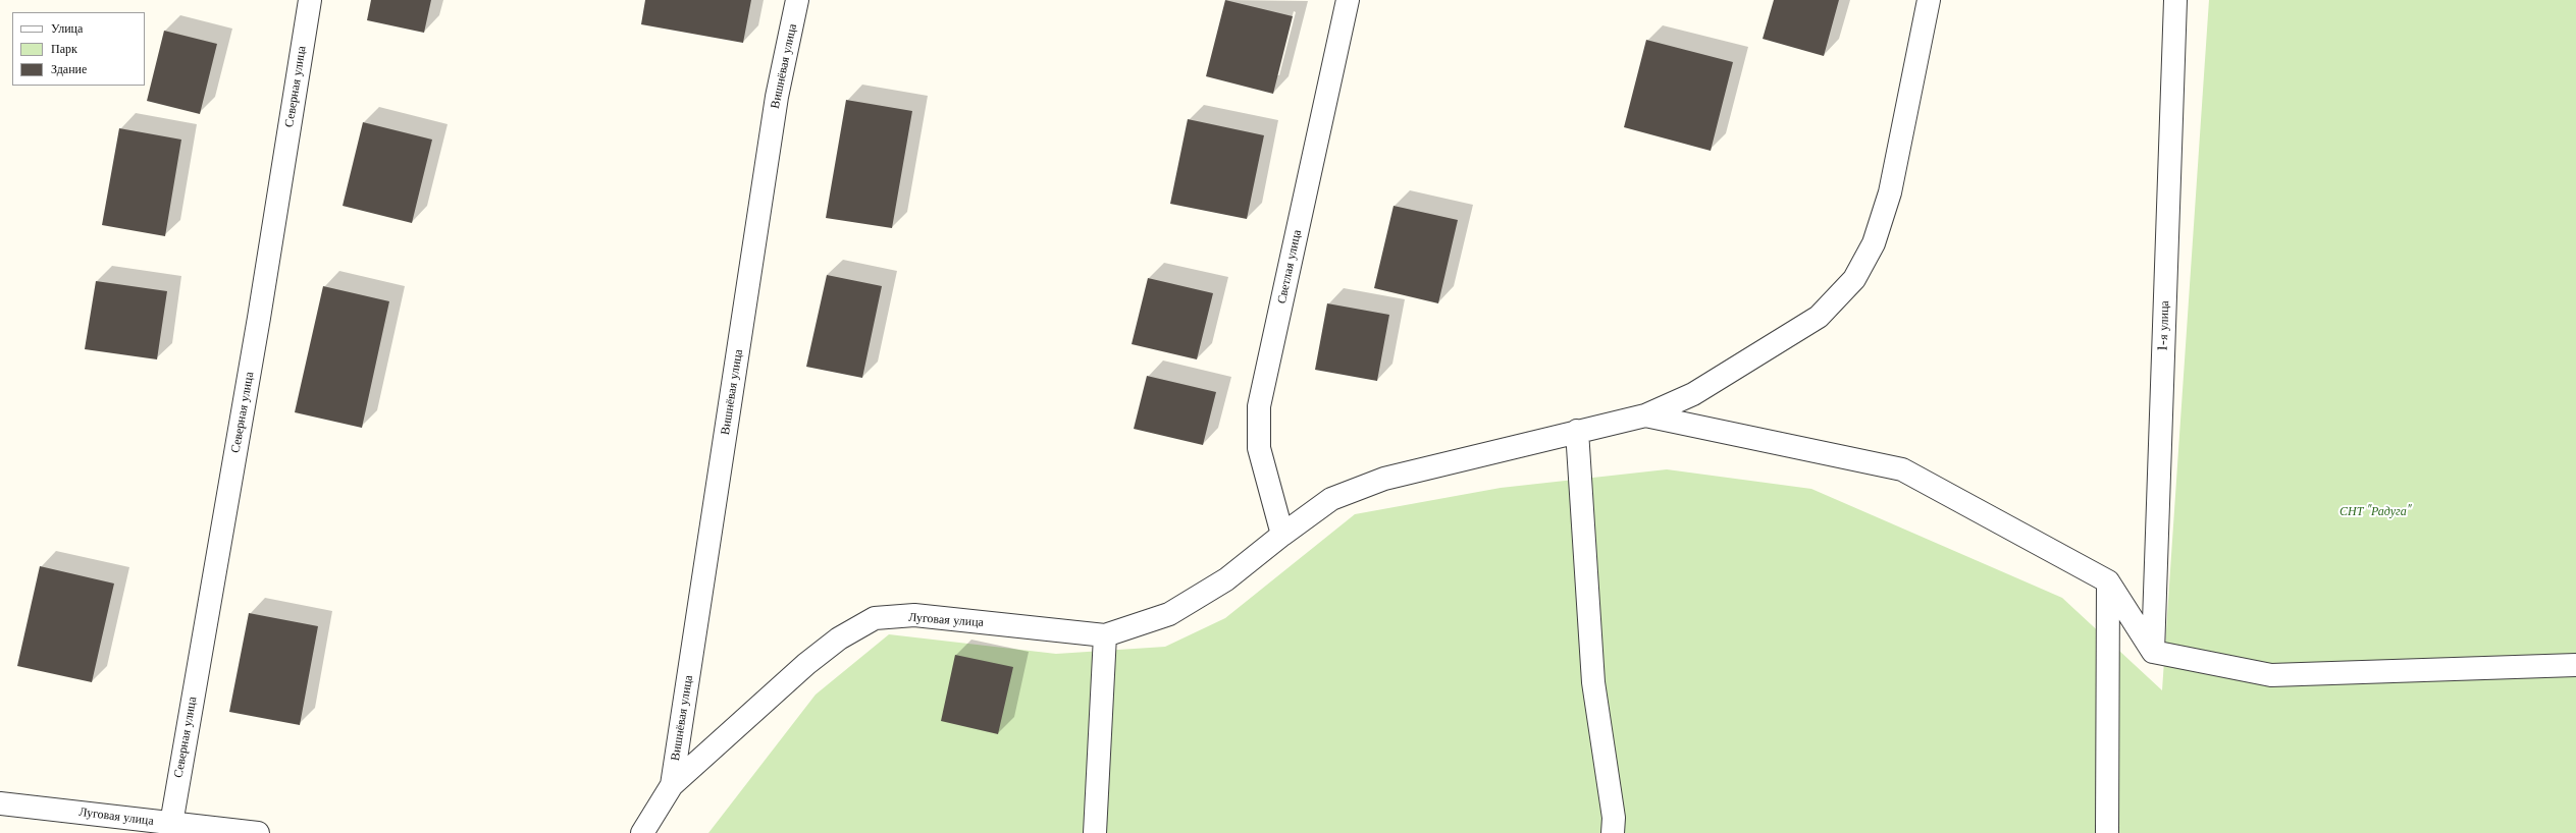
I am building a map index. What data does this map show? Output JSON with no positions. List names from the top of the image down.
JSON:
{
  "streets": {
    "street": [
      "Вишнёвая улица",
      "Северная улица",
      "Светлая улица",
      "1-я улица",
      "Луговая улица"
    ]
  },
  "crossings": [
    ["Вишнёвая улица", "Луговая улица"],
    ["Северная улица", "Луговая улица"],
    ["Светлая улица", "Луговая улица"]
  ],
  "parks": ["СНТ \"Радуга\""],
  "legend": ["Улица", "Парк", "Здание"]
}
